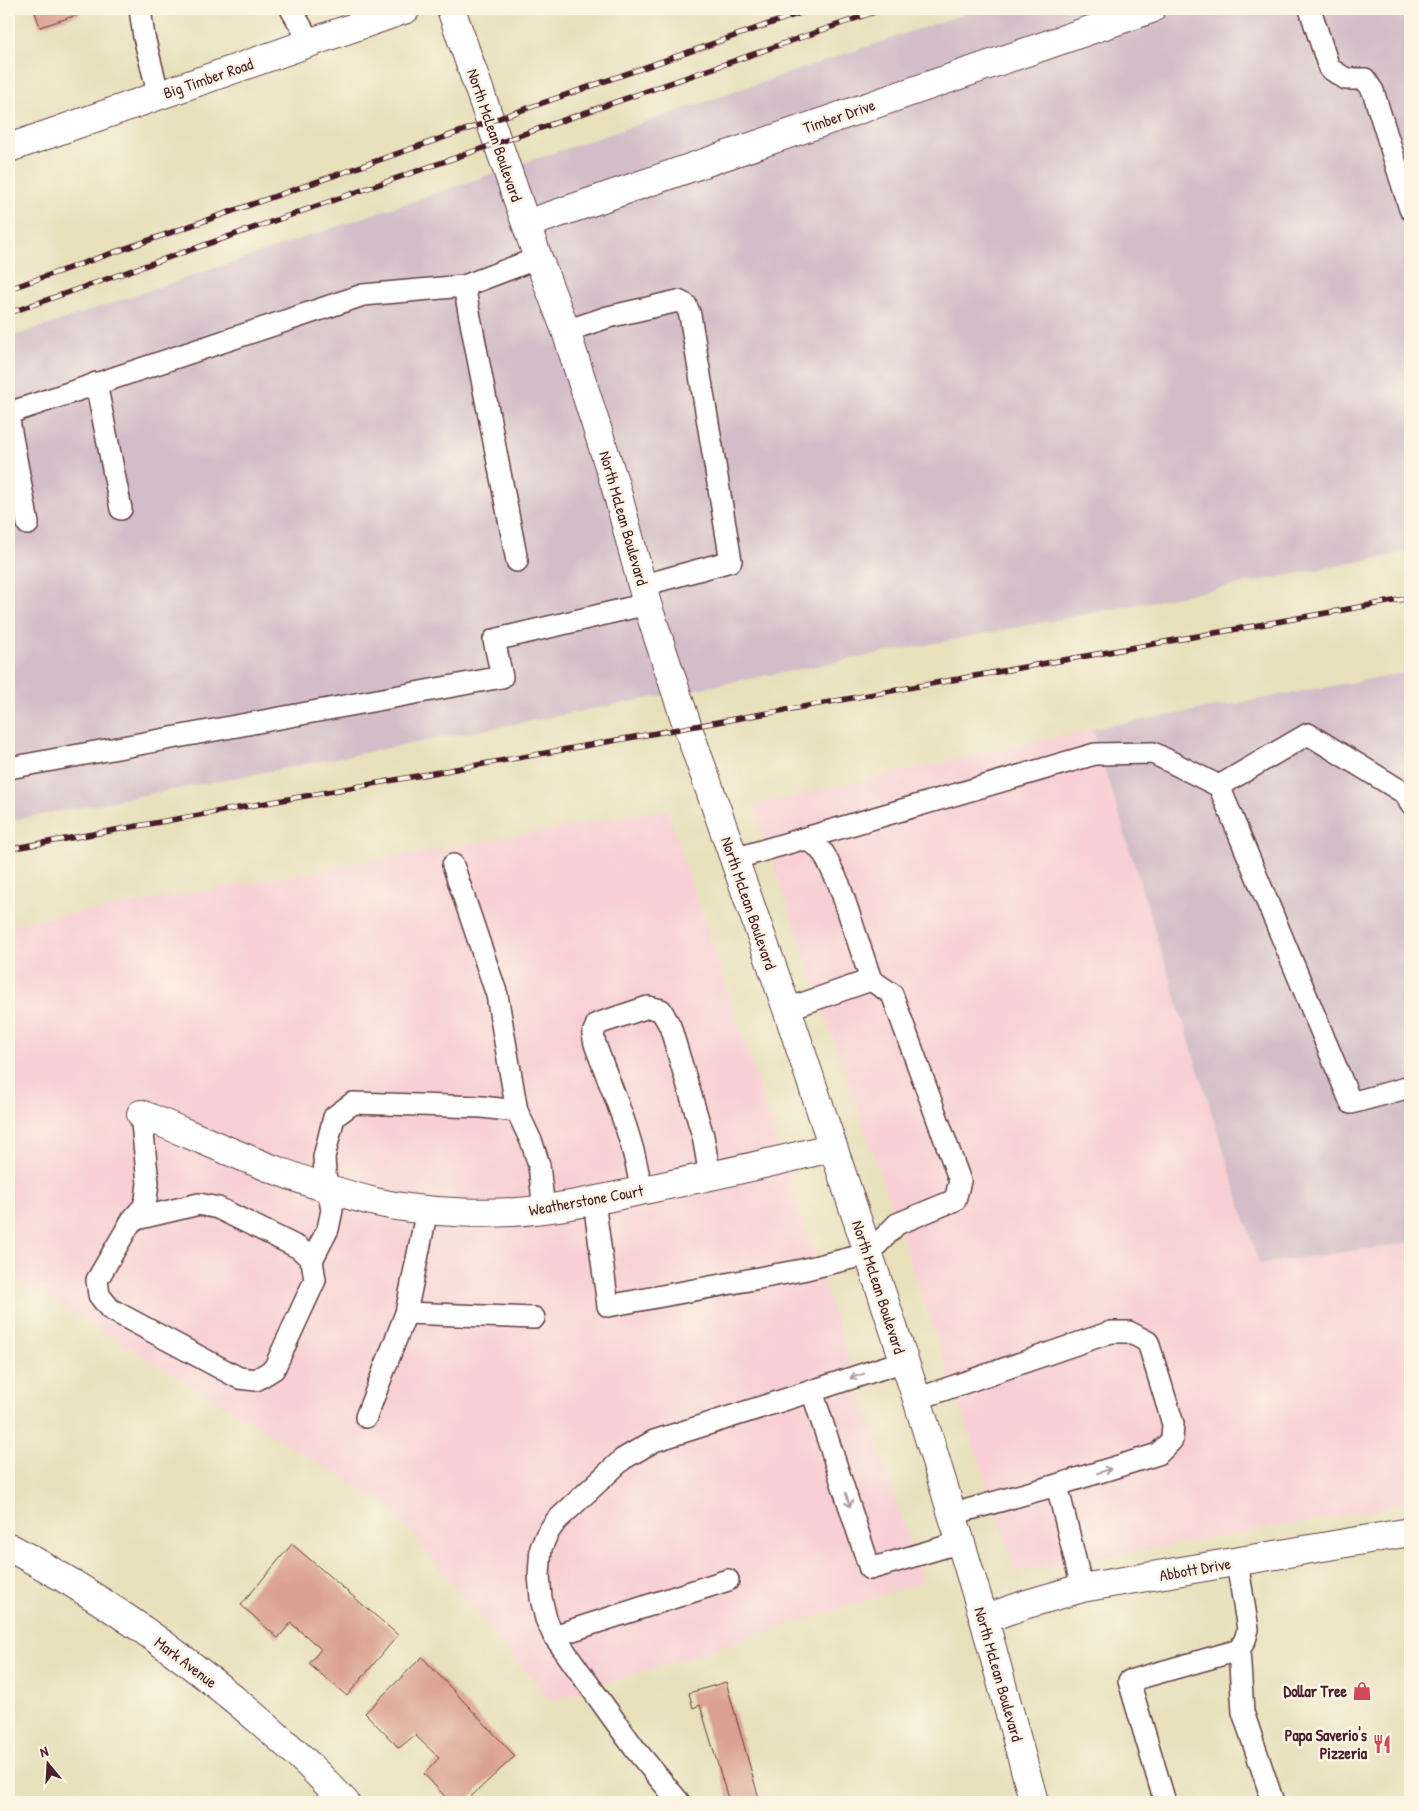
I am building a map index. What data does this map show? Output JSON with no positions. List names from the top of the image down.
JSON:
{
  "streets": {
    "main road": [
      "Big Timber Road",
      "Timber Drive",
      "North McLean Boulevard",
      "Weatherstone Court",
      "Abbott Drive",
      "Mark Avenue"
    ]
  },
  "crossings": [
    ["Timber Drive", "North McLean Boulevard"],
    ["North McLean Boulevard", "Weatherstone Court"],
    ["North McLean Boulevard", "Abbott Drive"]
  ],
  "places": {
    "shop": ["Dollar Tree"],
    "restaurant": ["Papa Saverio's Pizzeria"]
  },
  "north": "top"
}
